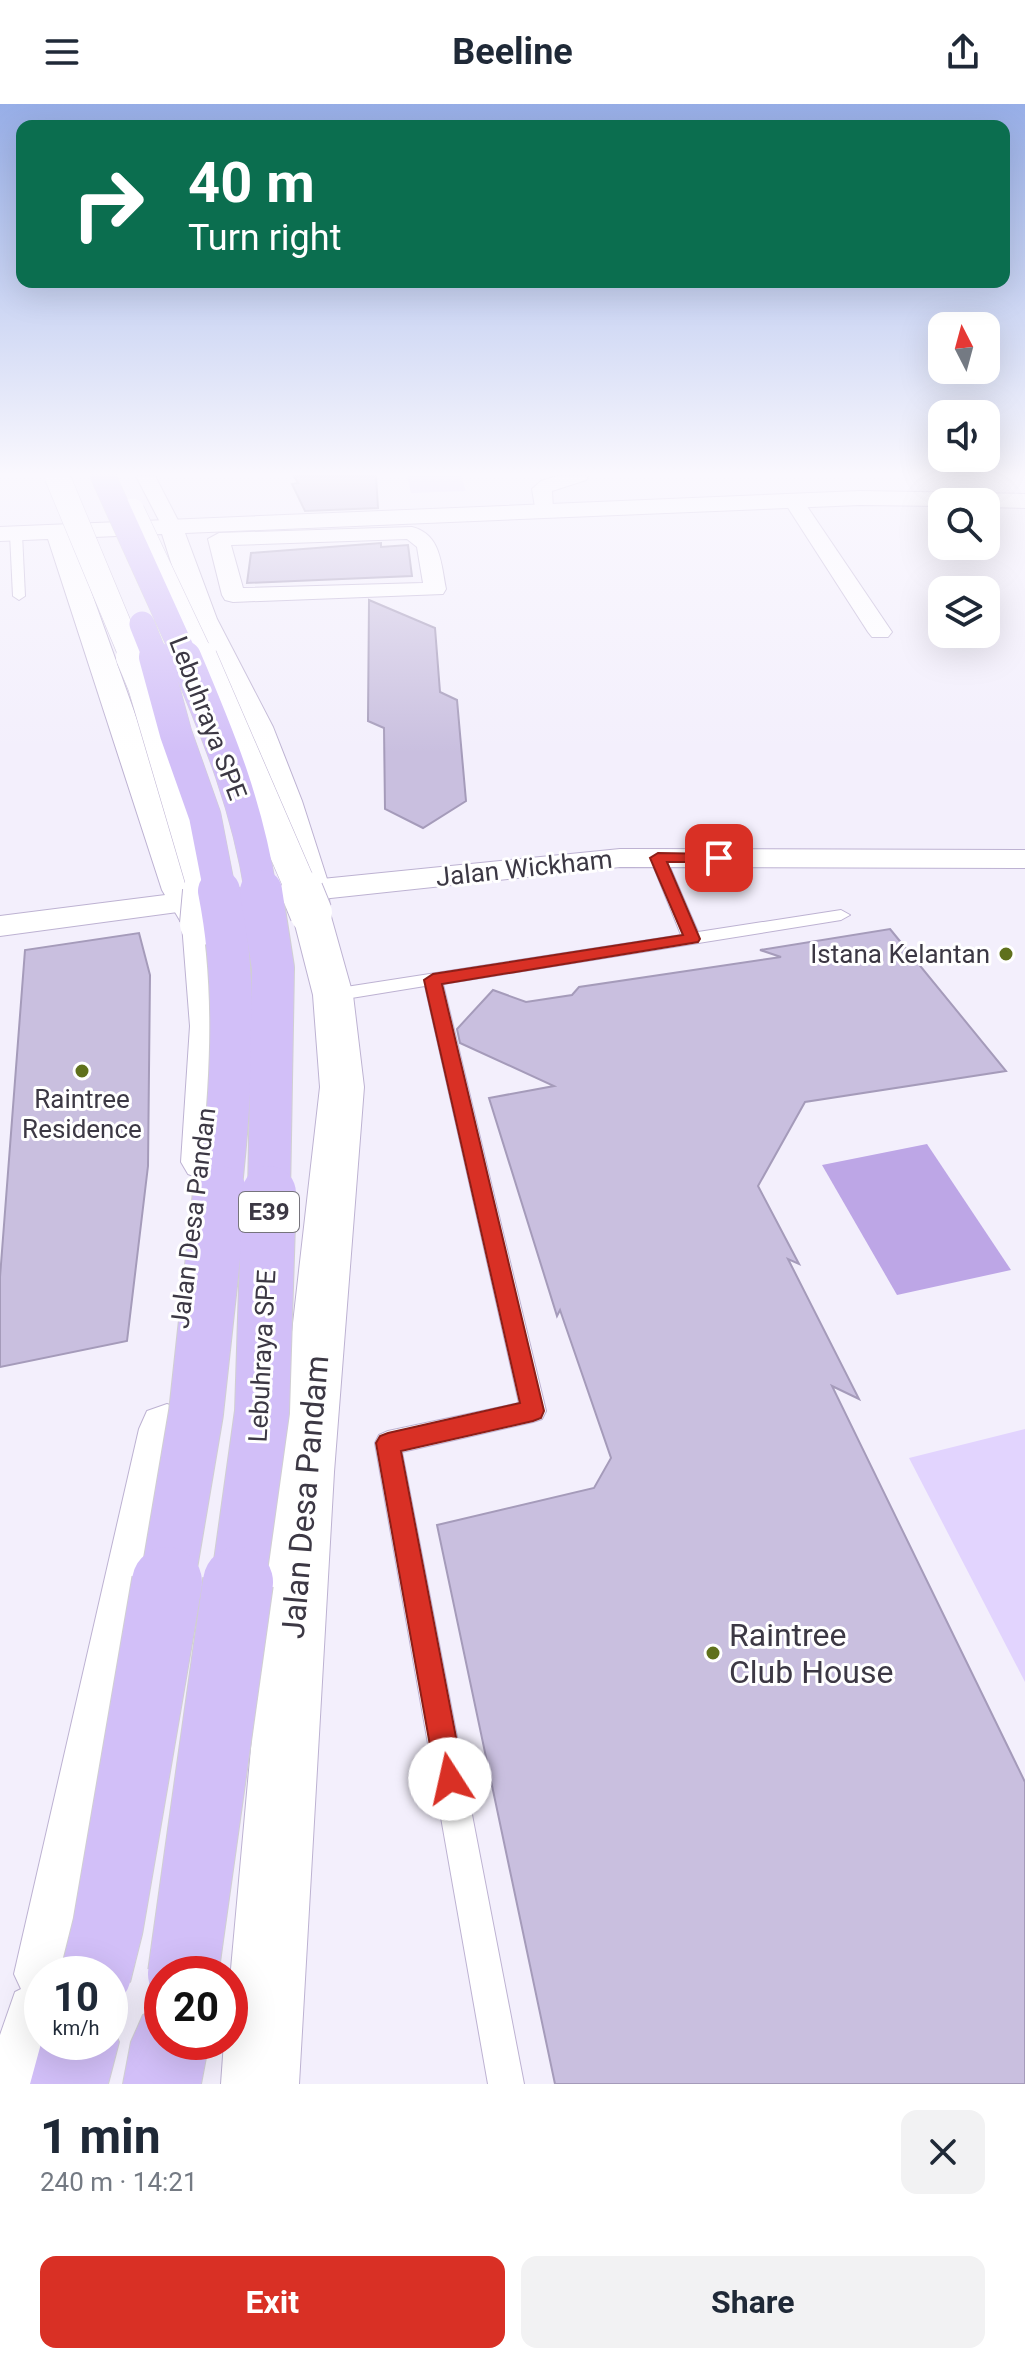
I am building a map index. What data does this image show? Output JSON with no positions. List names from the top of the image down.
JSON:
{
  "streets": {
    "highway": ["Lebuhraya SPE", "E39"],
    "street": ["Jalan Wickham", "Jalan Desa Pandan", "Jalan Desa Pandam"]
  },
  "crossings": [
    ["Jalan Wickham", "Jalan Desa Pandam"]
  ],
  "places": ["Istana Kelantan", "Raintree Residence", "Raintree Club House"],
  "north": "top",
  "page": {
    "header": "Beeline",
    "turn": ["40 m", "Turn right"],
    "speed": "10 km/h",
    "limit": "20",
    "heading": ["1 min", "240 m · 14:21"],
    "buttons": ["Exit", "Share"]
  }
}
